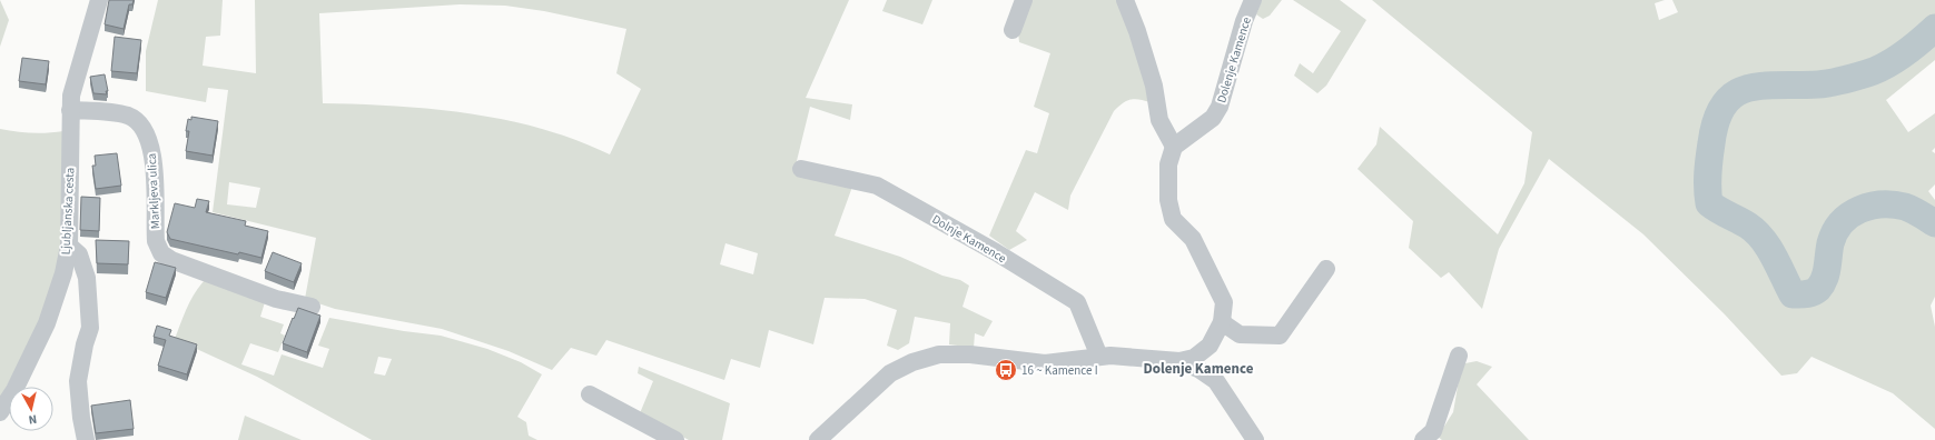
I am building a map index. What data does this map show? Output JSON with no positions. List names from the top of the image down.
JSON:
{
  "streets": {
    "street": [
      "Dolenje Kamence",
      "Markljeva ulica",
      "Ljubljanska cesta",
      "Dolnje Kamence"
    ]
  },
  "crossings": [
    ["Markljeva ulica", "Ljubljanska cesta"]
  ],
  "districts": ["Dolenje Kamence"],
  "places": {
    "bus stop": ["16 ~ Kamence I"]
  },
  "north": "bottom"
}
